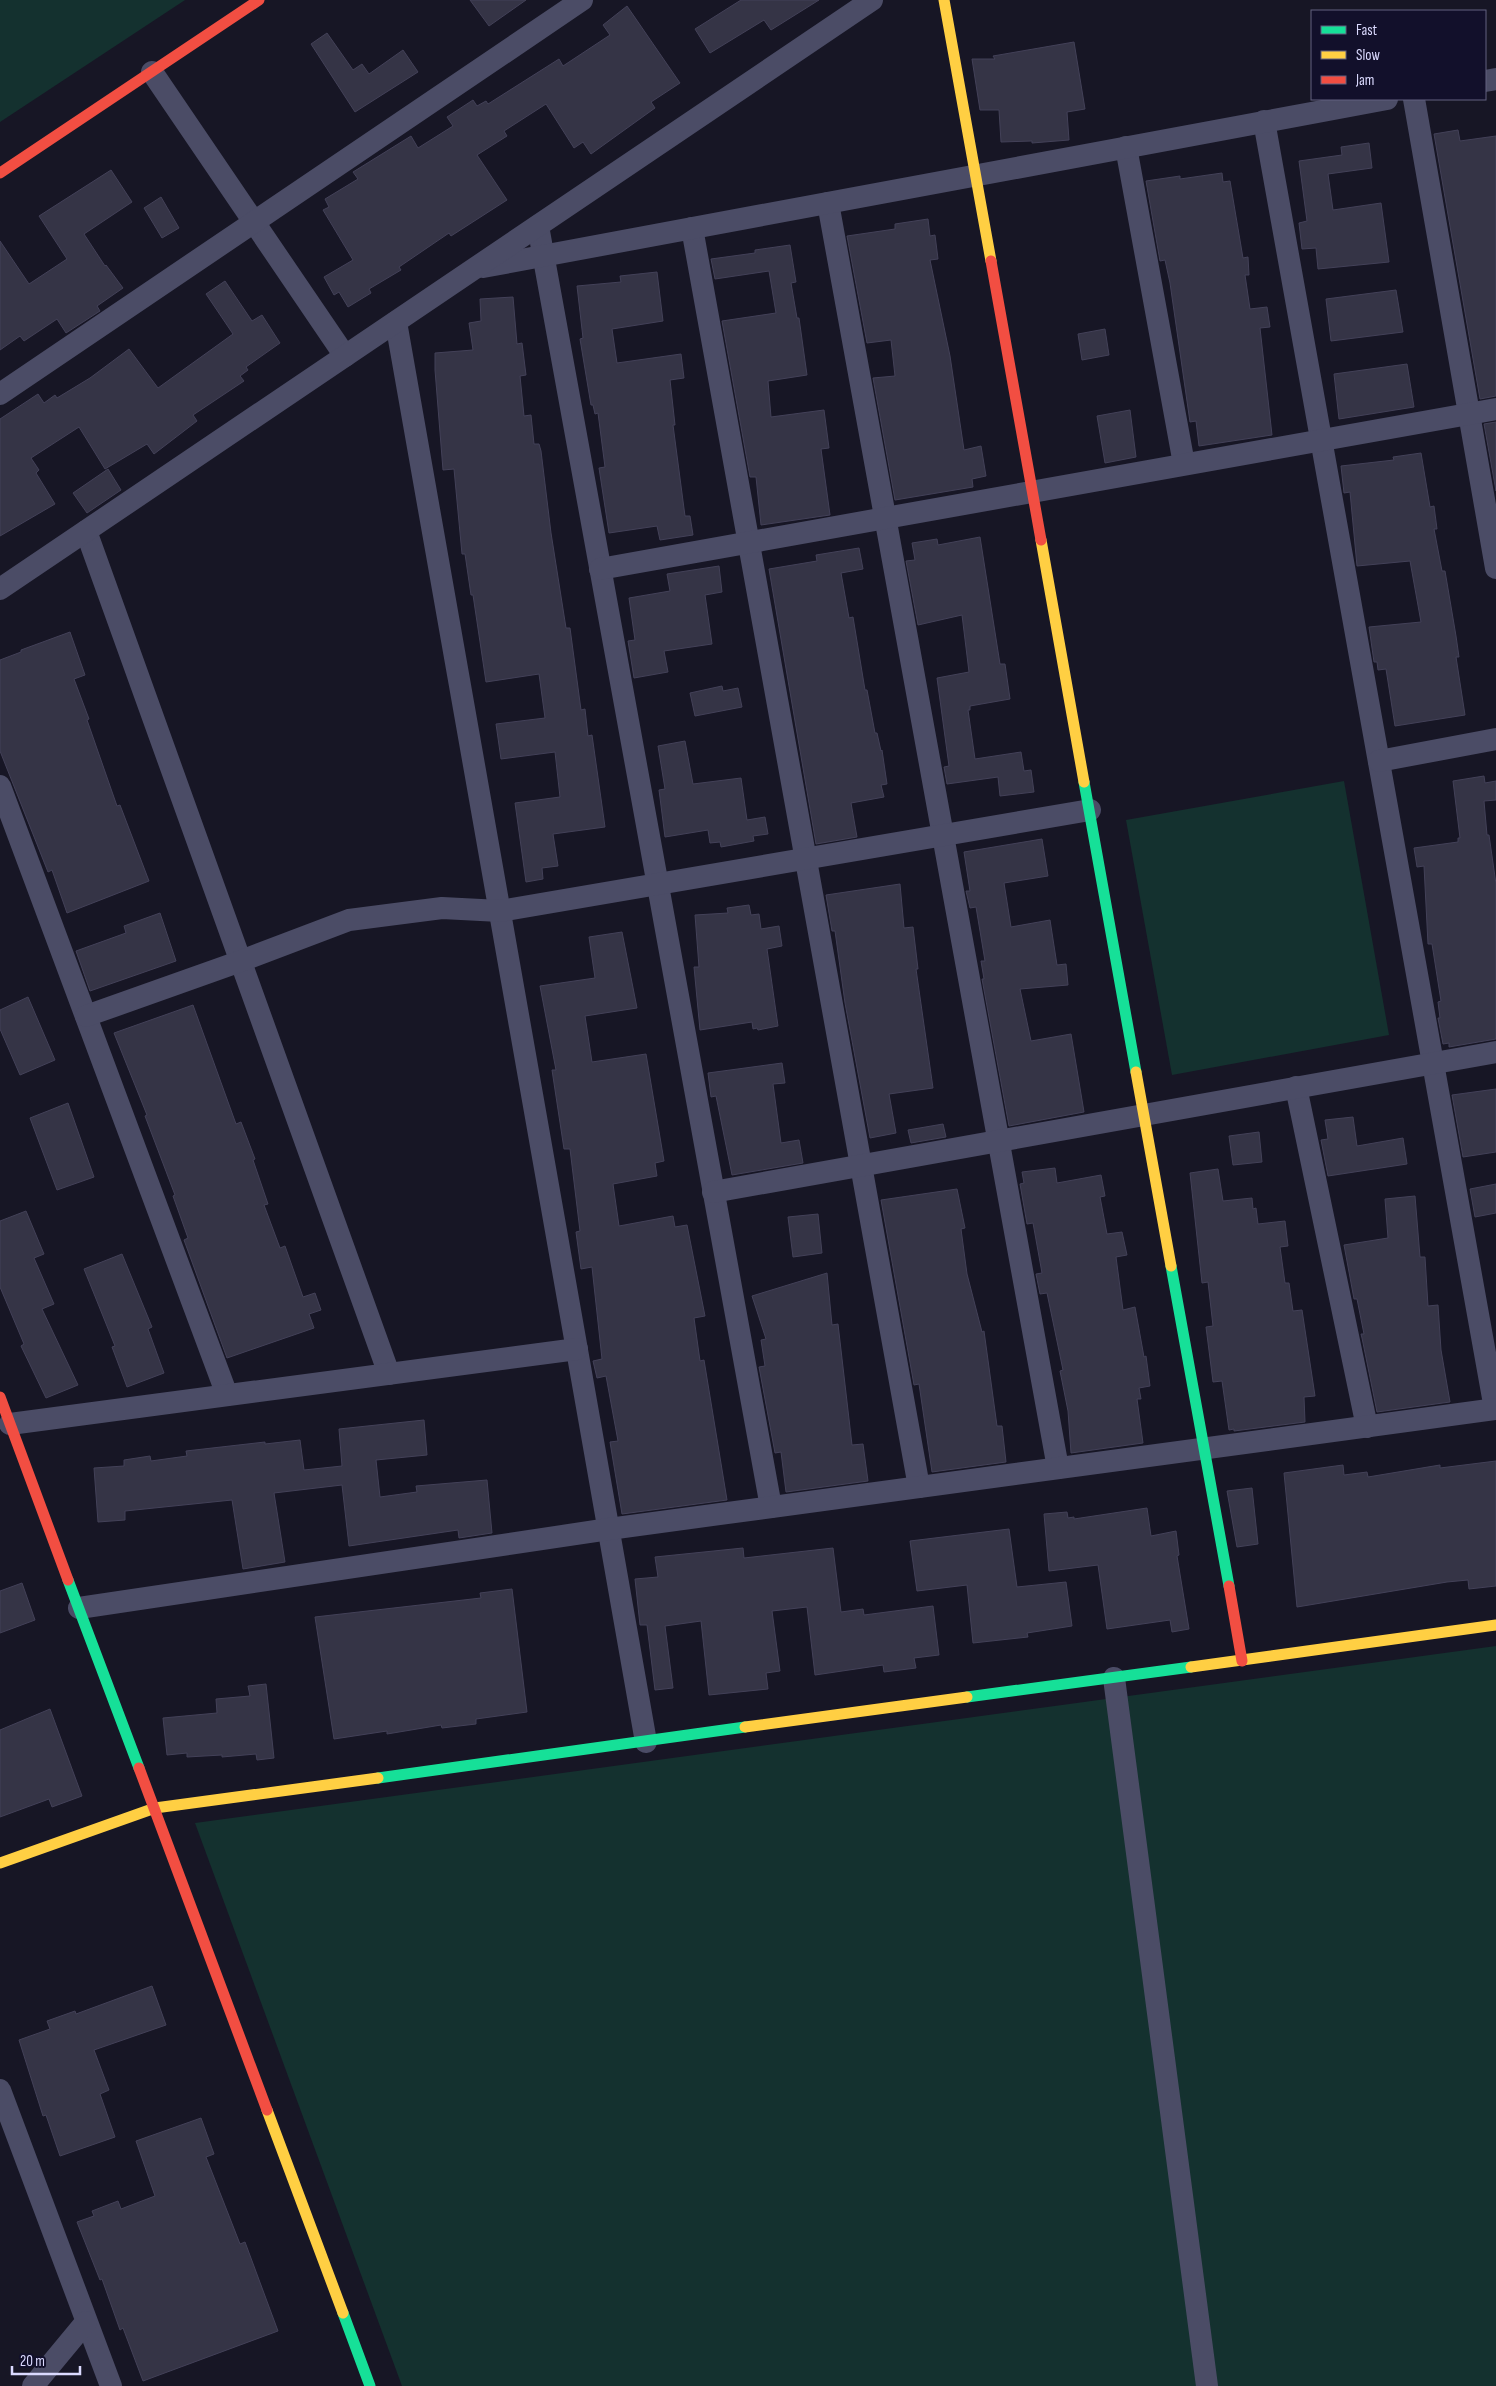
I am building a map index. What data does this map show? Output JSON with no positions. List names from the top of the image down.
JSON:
{
  "legend": ["Fast", "Slow", "Jam"],
  "scale_bar": "20 m"
}
